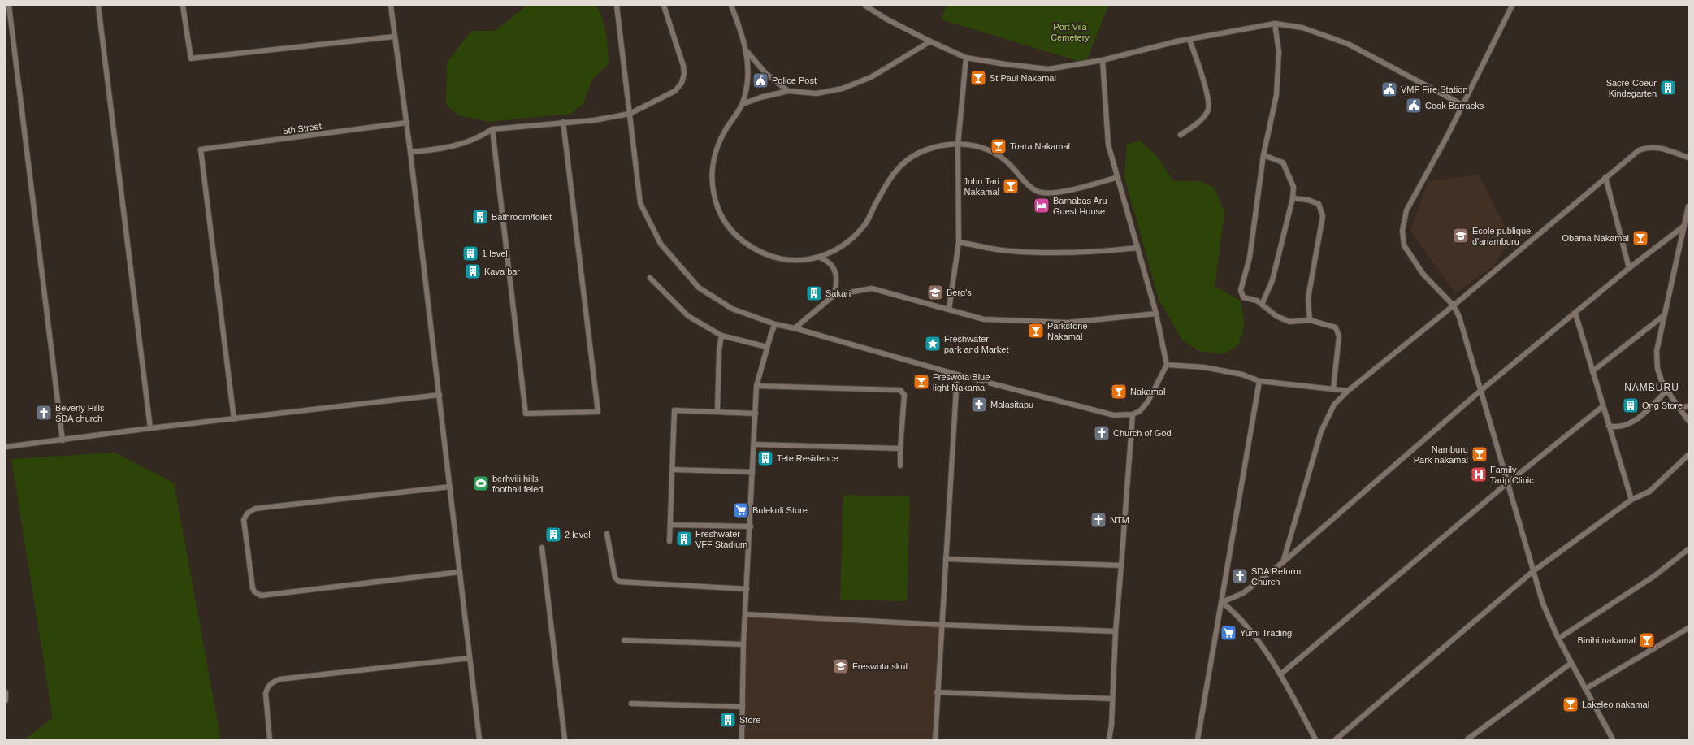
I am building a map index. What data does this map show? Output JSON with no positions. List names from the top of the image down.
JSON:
{
  "streets": {
    "street": ["5th Street"]
  },
  "districts": ["NAMBURU"],
  "parks": ["Port Vila Cemetery"],
  "places": {
    "bar": [
      "St Paul Nakamal",
      "Toara Nakamal",
      "John Tari Nakamal",
      "Obama Nakamal",
      "Parkstone Nakamal",
      "Freswota Blue light Nakamal",
      "Nakamal",
      "Namburu Park nakamal",
      "Binihi nakamal",
      "Lakeleo nakamal"
    ],
    "public building": ["Police Post", "VMF Fire Station", "Cook Barracks"],
    "building": [
      "Sacre-Coeur Kindegarten",
      "Bathroom/toilet",
      "1 level",
      "Kava bar",
      "Sakari",
      "Ong Store",
      "Tete Residence",
      "2 level",
      "Freshwater VFF Stadium",
      "Store"
    ],
    "hotel": ["Barnabas Aru Guest House"],
    "school or university": ["Ecole publique d'anamburu", "Berg's", "Freswota skul"],
    "place": ["Freshwater park and Market"],
    "church": [
      "Malasitapu",
      "Beverly Hills SDA church",
      "Church of God",
      "NTM",
      "SDA Reform Church"
    ],
    "hospital": ["Family Tarip Clinic"],
    "sports": ["berhvili hills football feled"],
    "supermarket": ["Bulekuli Store", "Yumi Trading"]
  }
}
